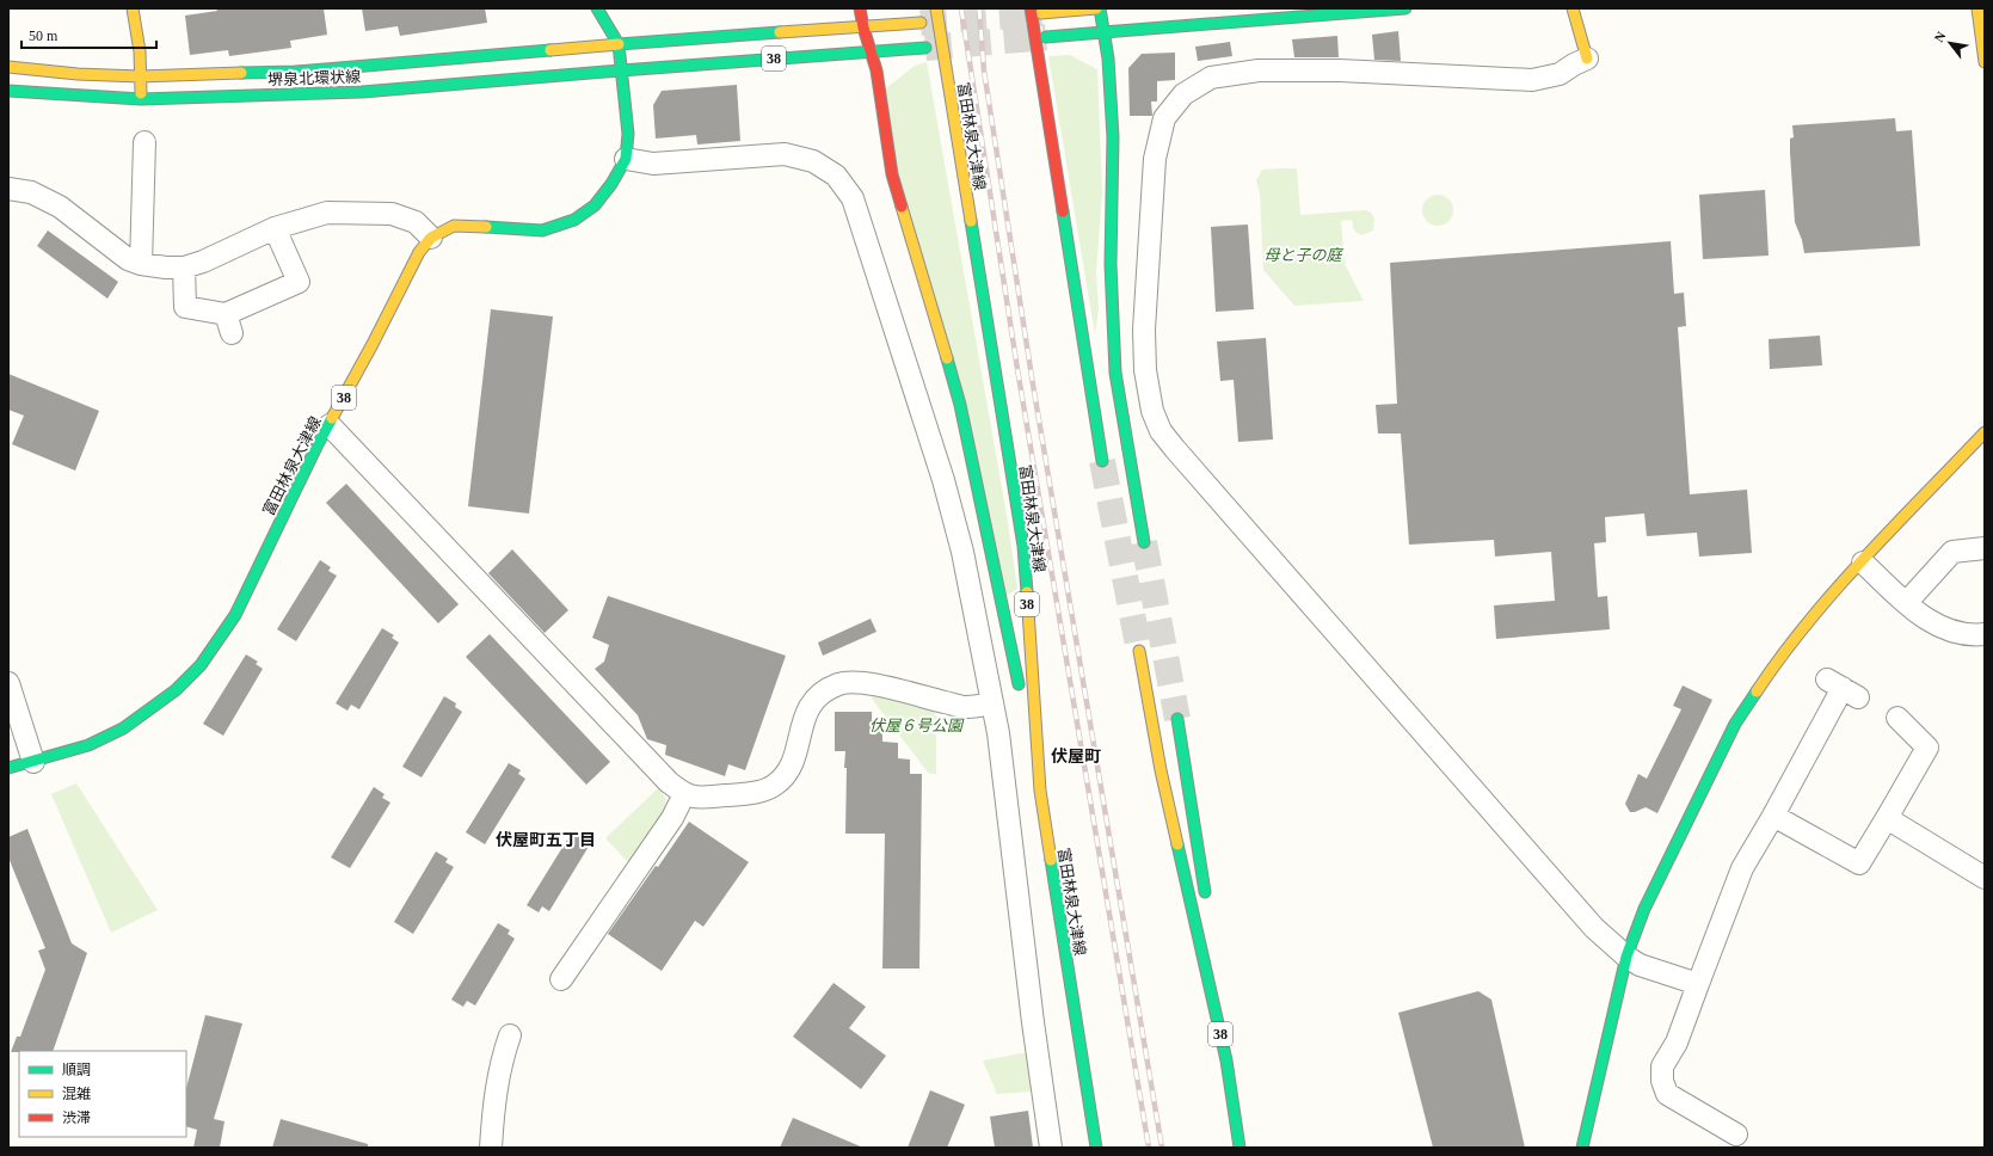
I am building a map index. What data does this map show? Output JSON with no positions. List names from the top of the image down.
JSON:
{
  "streets": {
    "main road": ["38", "堺泉北環状線", "富田林泉大津線"]
  },
  "crossings": [
    ["38", "堺泉北環状線"],
    ["38", "富田林泉大津線"],
    ["堺泉北環状線", "富田林泉大津線"]
  ],
  "districts": ["伏屋町", "伏屋町五丁目"],
  "parks": ["母と子の庭", "伏屋６号公園"],
  "legend": ["順調", "混雑", "渋滞"],
  "scale_bar": "50 m",
  "north": "top left"
}
